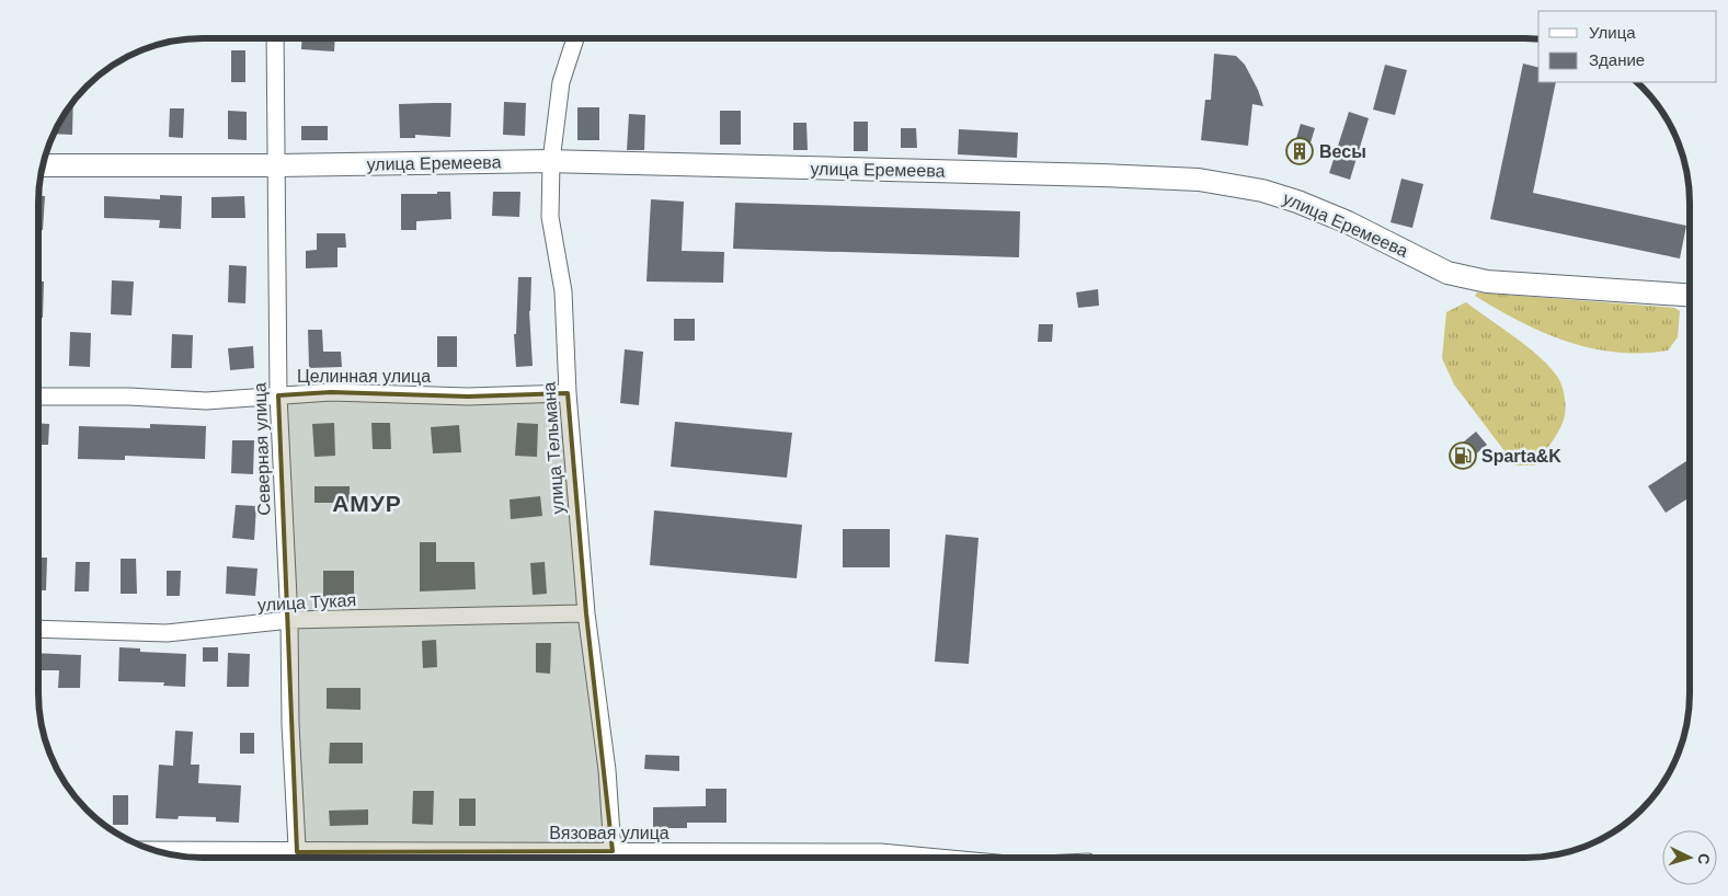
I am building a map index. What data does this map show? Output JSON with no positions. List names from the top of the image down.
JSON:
{
  "streets": {
    "street": [
      "улица Еремеева",
      "Целинная улица",
      "улица Тельмана",
      "Северная улица",
      "улица Тукая",
      "Вязовая улица"
    ]
  },
  "crossings": [
    ["улица Еремеева", "улица Тельмана"],
    ["улица Еремеева", "Северная улица"],
    ["Целинная улица", "улица Тельмана"],
    ["Целинная улица", "Северная улица"],
    ["улица Тельмана", "улица Тукая"],
    ["Северная улица", "улица Тукая"]
  ],
  "districts": ["АМУР"],
  "places": {
    "building": ["Весы"],
    "fuel station": ["Sparta&K"]
  },
  "legend": ["Улица", "Здание"],
  "north": "right"
}
